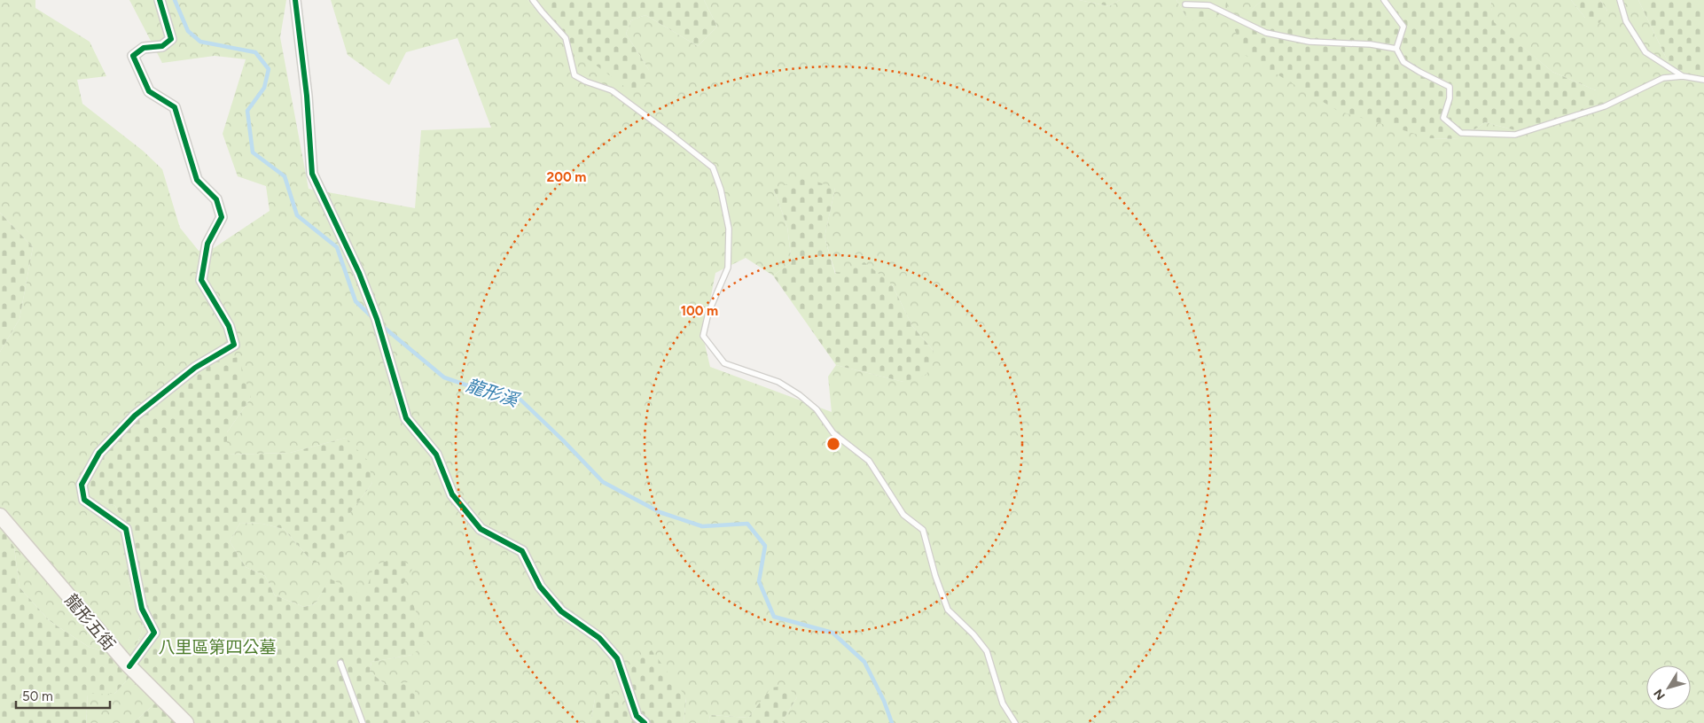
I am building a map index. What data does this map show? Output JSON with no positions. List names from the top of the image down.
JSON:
{
  "streets": {
    "street": ["龍形五街"]
  },
  "water": ["龍形溪"],
  "parks": ["八里區第四公墓"],
  "scale_bar": "50 m",
  "north": "bottom left",
  "rings": ["200 m", "100 m"]
}
